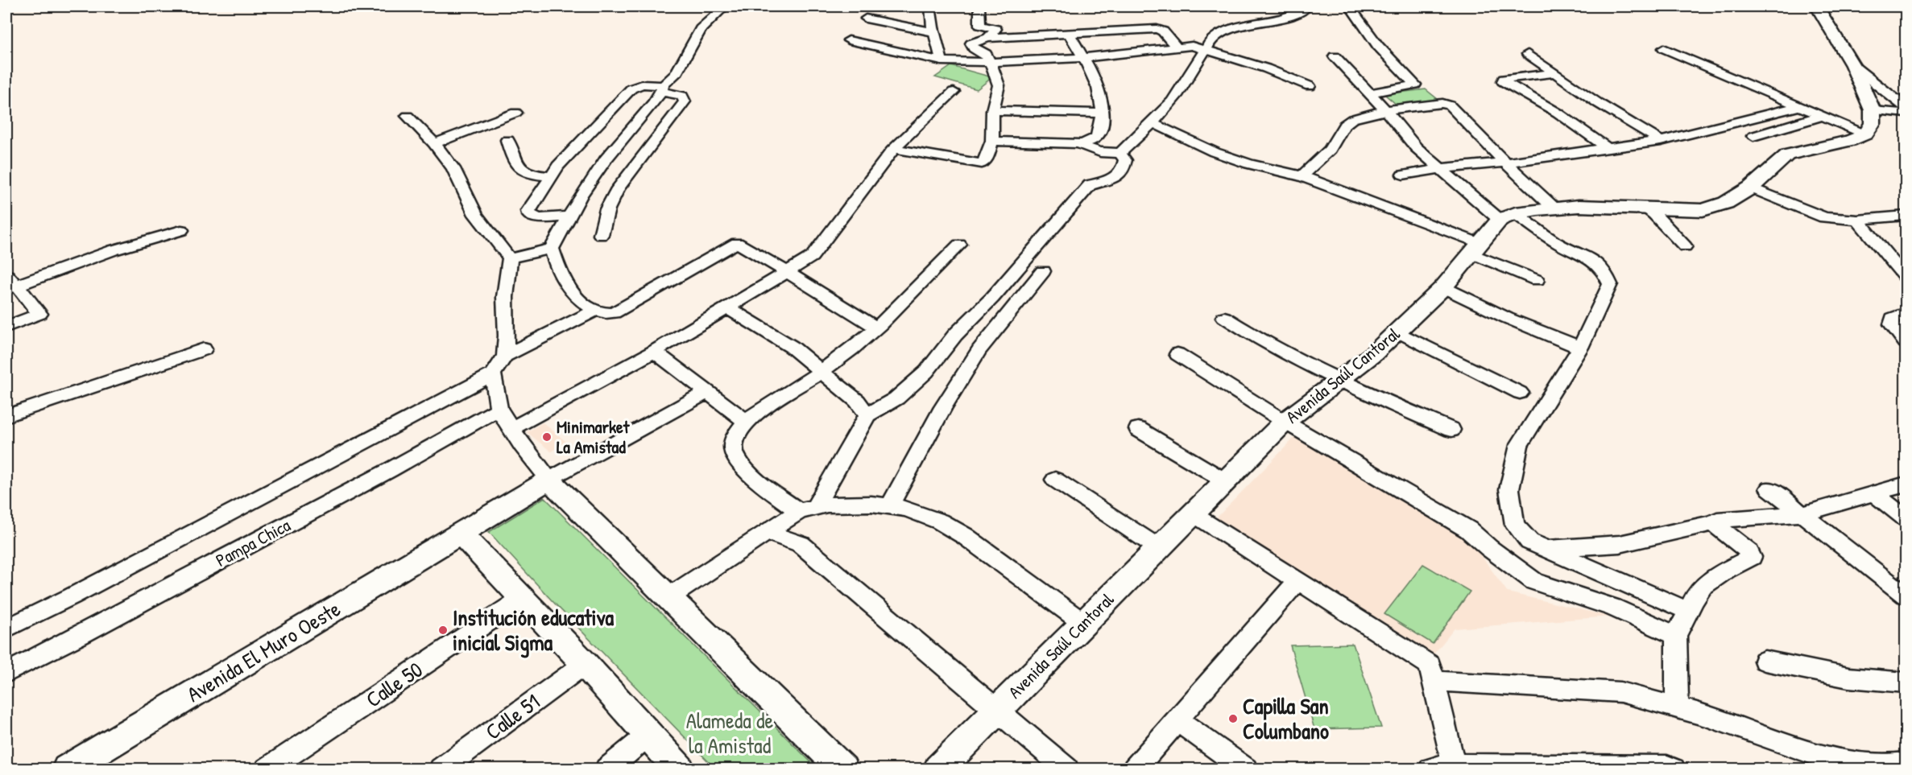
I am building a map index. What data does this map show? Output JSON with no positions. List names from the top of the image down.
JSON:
{
  "streets": {
    "street": [
      "Avenida Saúl Cantoral",
      "Pampa Chica",
      "Avenida El Muro Oeste",
      "Calle 50",
      "Calle 51"
    ]
  },
  "parks": ["Alameda de la Amistad"],
  "places": ["Minimarket La Amistad", "Institución educativa inicial Sigma", "Capilla San Columbano"]
}
